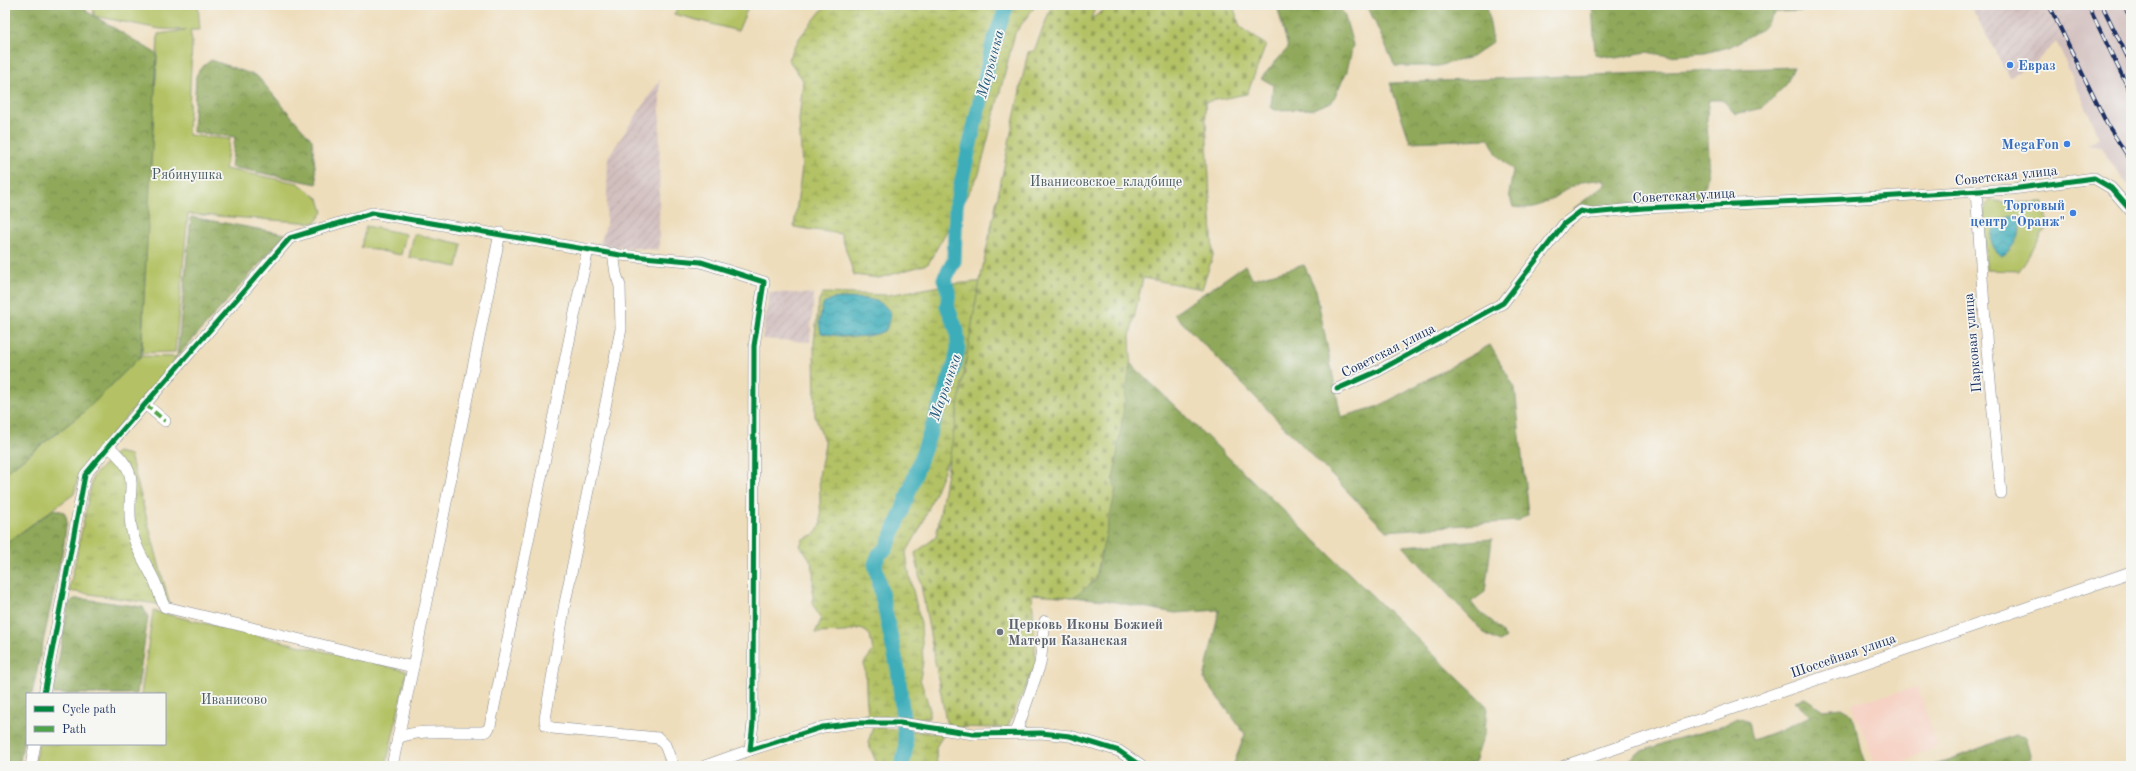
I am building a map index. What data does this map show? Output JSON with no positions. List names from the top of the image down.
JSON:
{
  "streets": {
    "street": ["Советская улица", "Парковая улица", "Шоссейная улица"]
  },
  "crossings": [
    ["Советская улица", "Парковая улица"]
  ],
  "water": ["Марьинка"],
  "parks": ["Рябинушка", "Иванисовское_кладбище", "Иванисово"],
  "places": [
    "Евраз",
    "MegaFon",
    "Торговый центр \"Оранж\"",
    "Церковь Иконы Божией Матери Казанская"
  ],
  "legend": ["Cycle path", "Path"]
}
